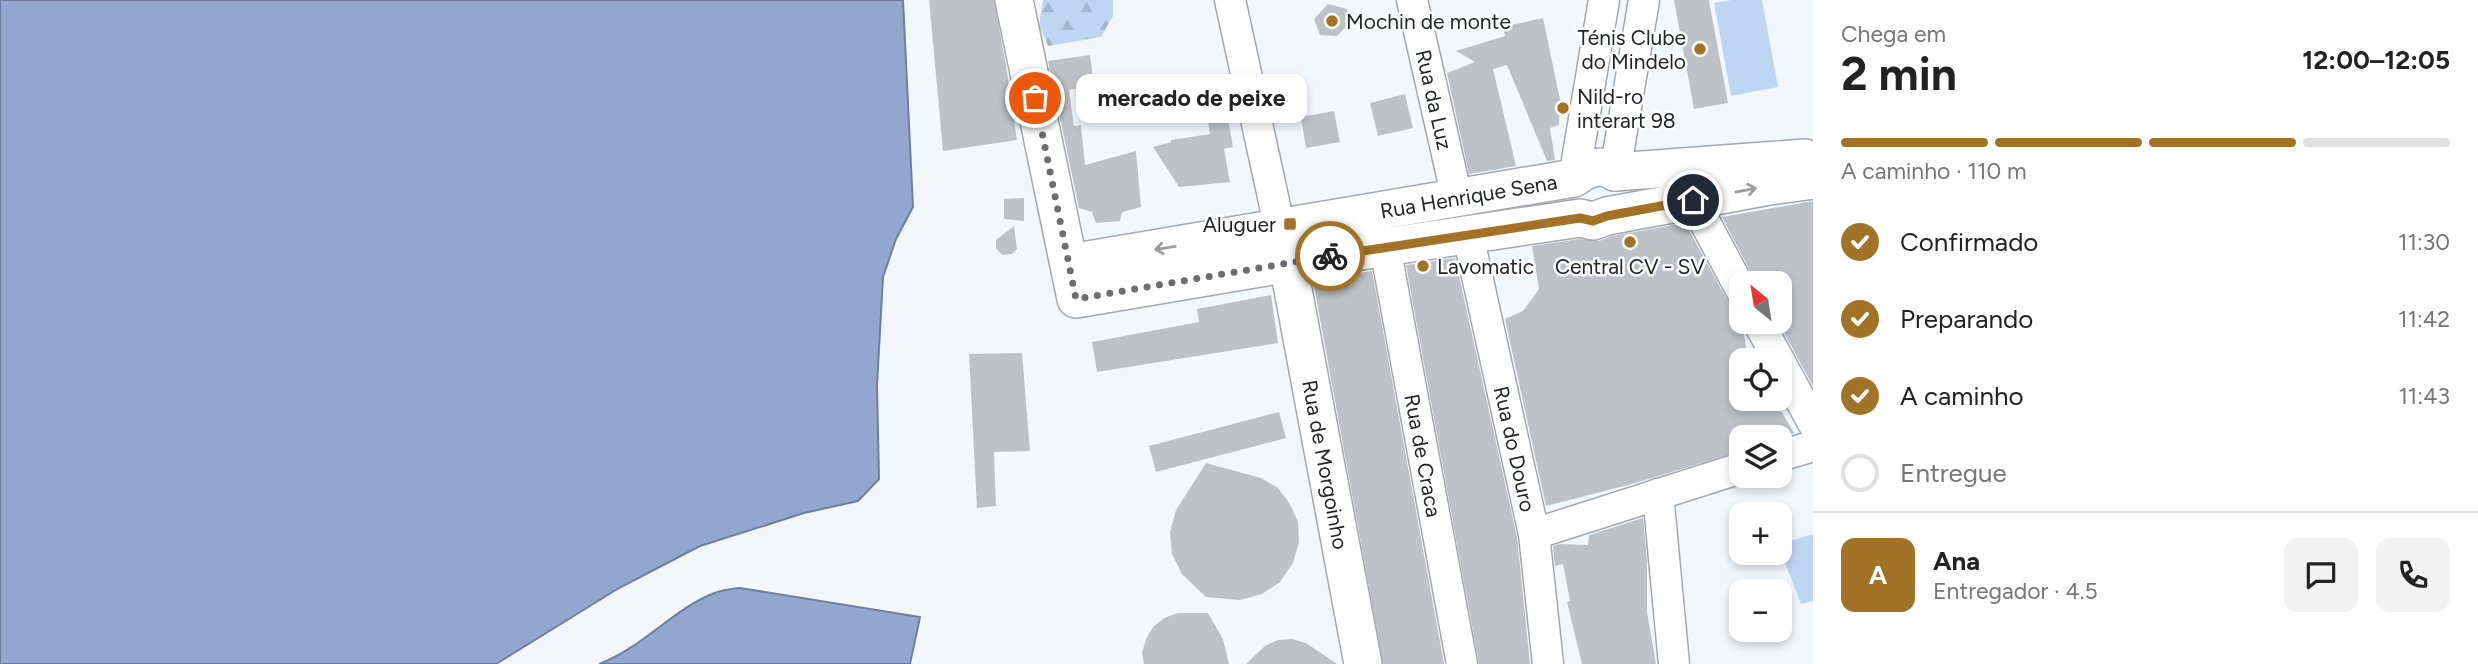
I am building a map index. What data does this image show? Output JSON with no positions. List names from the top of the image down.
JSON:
{
  "streets": {
    "main road": ["Rua Henrique Sena", "Rua de Morgoinho"],
    "street": ["Rua da Luz", "Rua do Douro", "Rua de Craca"]
  },
  "crossings": [
    ["Rua da Luz", "Rua Henrique Sena"],
    ["Rua Henrique Sena", "Rua do Douro"],
    ["Rua Henrique Sena", "Rua de Craca"],
    ["Rua Henrique Sena", "Rua de Morgoinho"]
  ],
  "places": {
    "other": [
      "Mochin de monte",
      "Ténis Clube do Mindelo",
      "mercado de peixe",
      "Nild-ro interart 98",
      "Central CV - SV",
      "Lavomatic"
    ],
    "transit": ["Aluguer"]
  },
  "north": "top left",
  "page": {
    "heading": ["2 min", "Chega em", "12:00–12:05"],
    "panel": ["Ana", "Entregador · 4.5"],
    "bubble": "mercado de peixe",
    "bar": "A caminho · 110 m",
    "list": [
      ["Confirmado", "11:30"],
      ["Preparando", "11:42"],
      ["A caminho", "11:43"],
      "Entregue"
    ],
    "map_buttons": ["+", "−"],
    "round": "A"
  }
}
